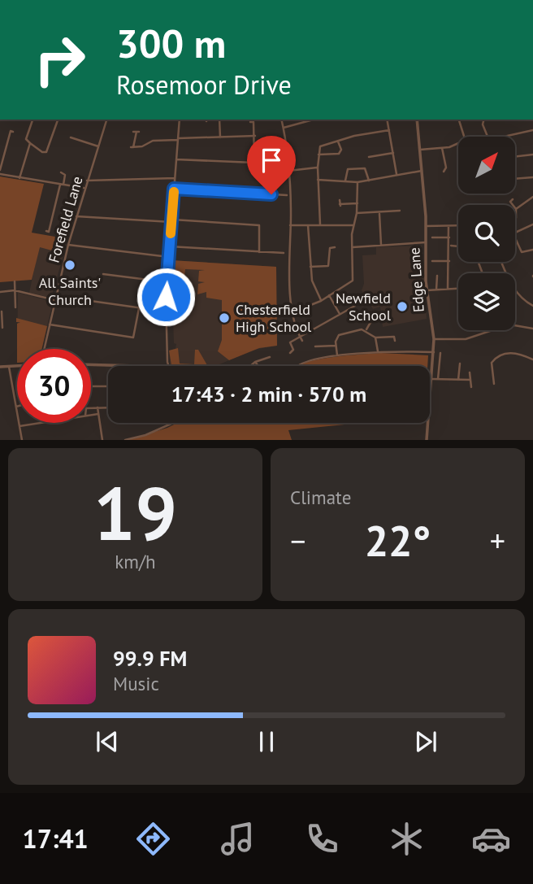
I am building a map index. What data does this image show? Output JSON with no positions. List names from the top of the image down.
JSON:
{
  "streets": {
    "street": ["Forefield Lane", "Edge Lane"]
  },
  "places": ["All Saints' Church", "Newfield School", "Chesterfield High School"],
  "north": "top right",
  "page": {
    "turn": ["300 m", "Rosemoor Drive"],
    "limit": "30",
    "trip": "17:43 · 2 min · 570 m",
    "tile": [
      ["19", "km/h"],
      "Climate"
    ],
    "heat": ["−", "22°", "+"],
    "song": ["99.9 FM", "Music"],
    "tabs": "17:41"
  }
}
